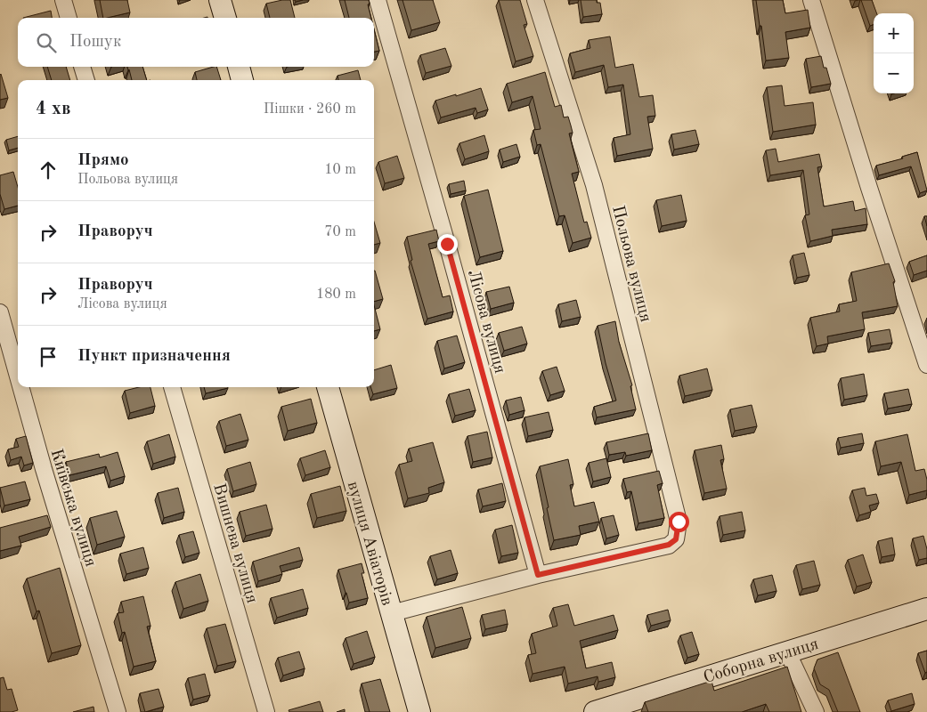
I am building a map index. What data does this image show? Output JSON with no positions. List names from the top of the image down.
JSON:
{
  "streets": {
    "main road": ["вулиця Авіаторів", "Соборна вулиця"],
    "street": [
      "Польова вулиця",
      "Лісова вулиця",
      "Київська вулиця",
      "Вишнева вулиця"
    ]
  },
  "crossings": [
    ["Польова вулиця", "Лісова вулиця"]
  ],
  "page": {
    "map_buttons": ["+", "−"],
    "search": "Пошук",
    "heading": ["4 хв", "Пішки · 260 m"],
    "list": [
      ["Прямо", "Польова вулиця", "10 m"],
      ["Праворуч", "70 m"],
      ["Праворуч", "Лісова вулиця", "180 m"],
      "Пункт призначення"
    ]
  }
}
